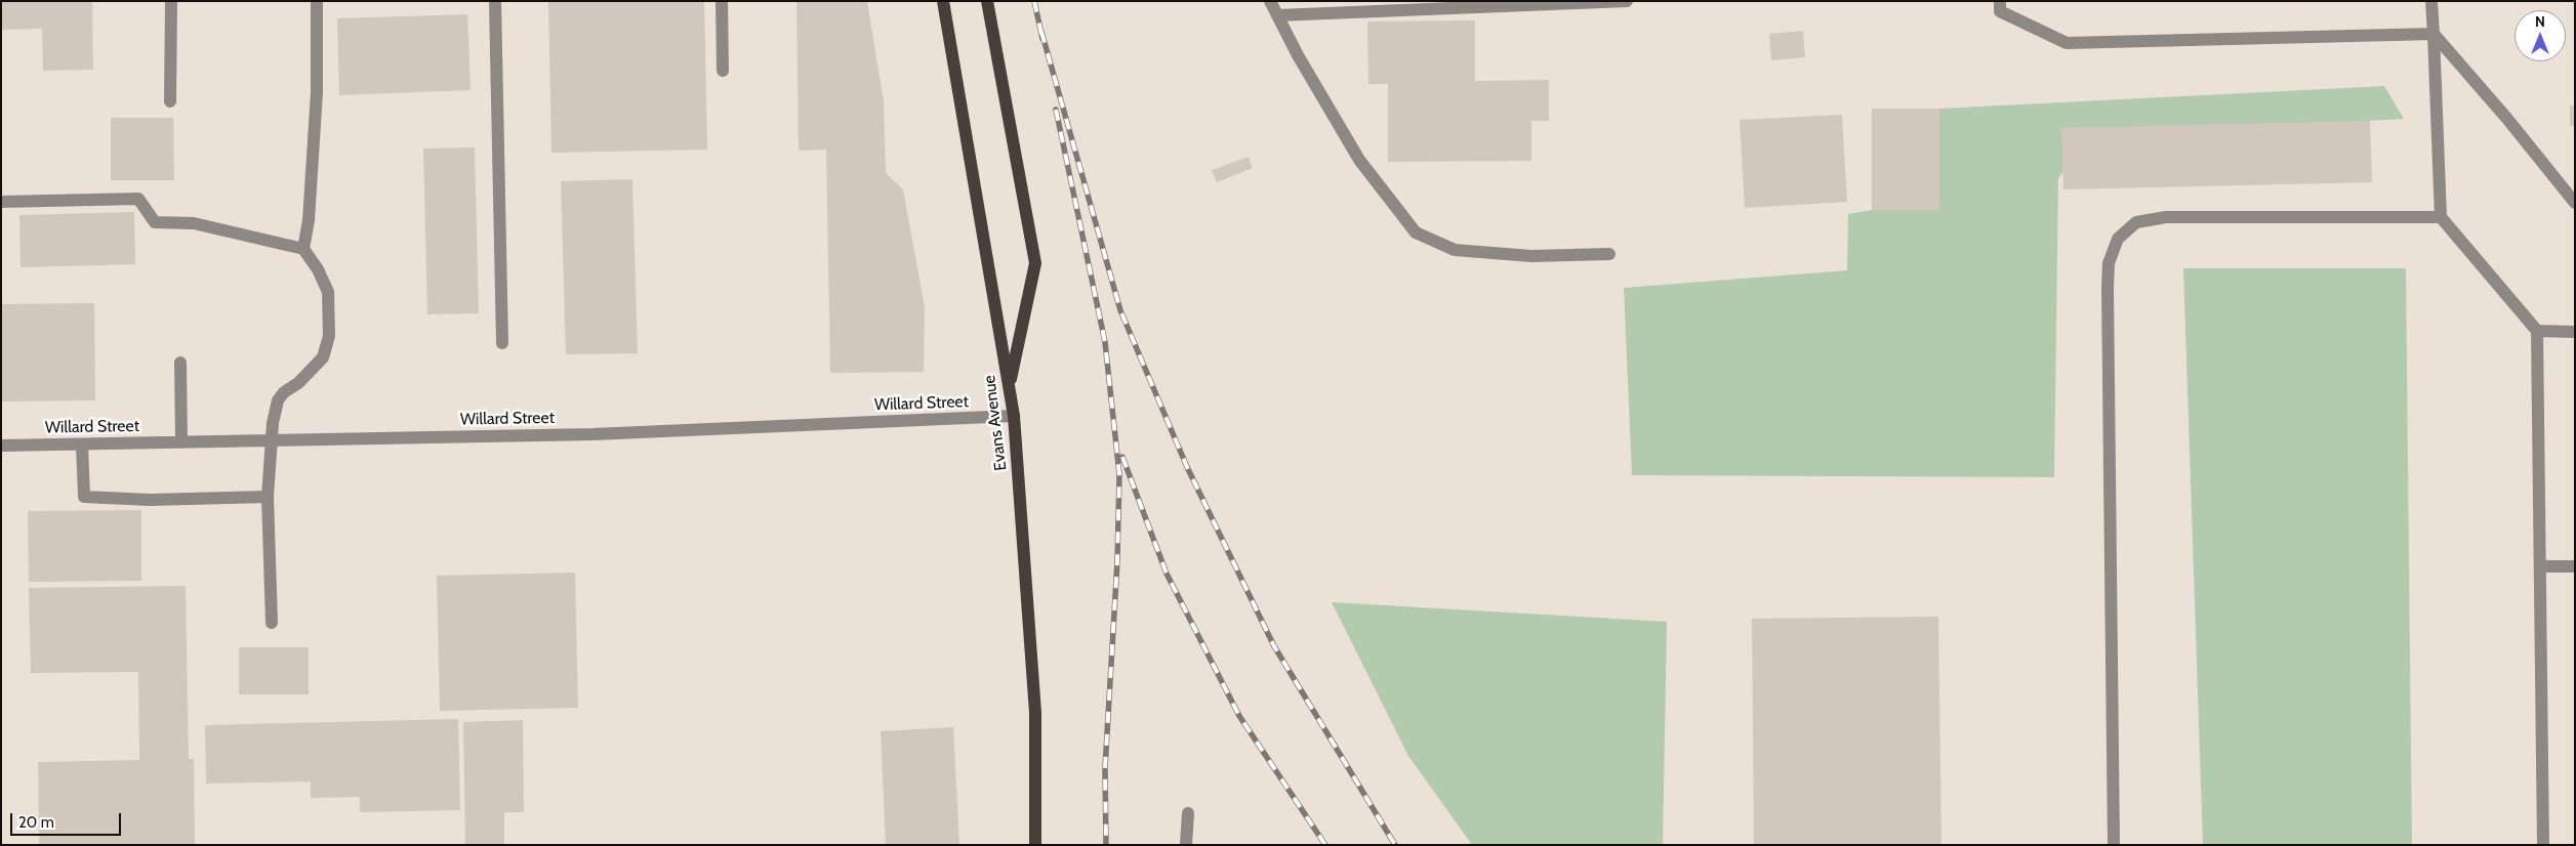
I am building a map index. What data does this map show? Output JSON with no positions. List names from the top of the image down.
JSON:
{
  "streets": {
    "main road": ["Evans Avenue"],
    "street": ["Willard Street"]
  },
  "crossings": [
    ["Willard Street", "Evans Avenue"]
  ],
  "scale_bar": "20 m",
  "north": "top"
}
